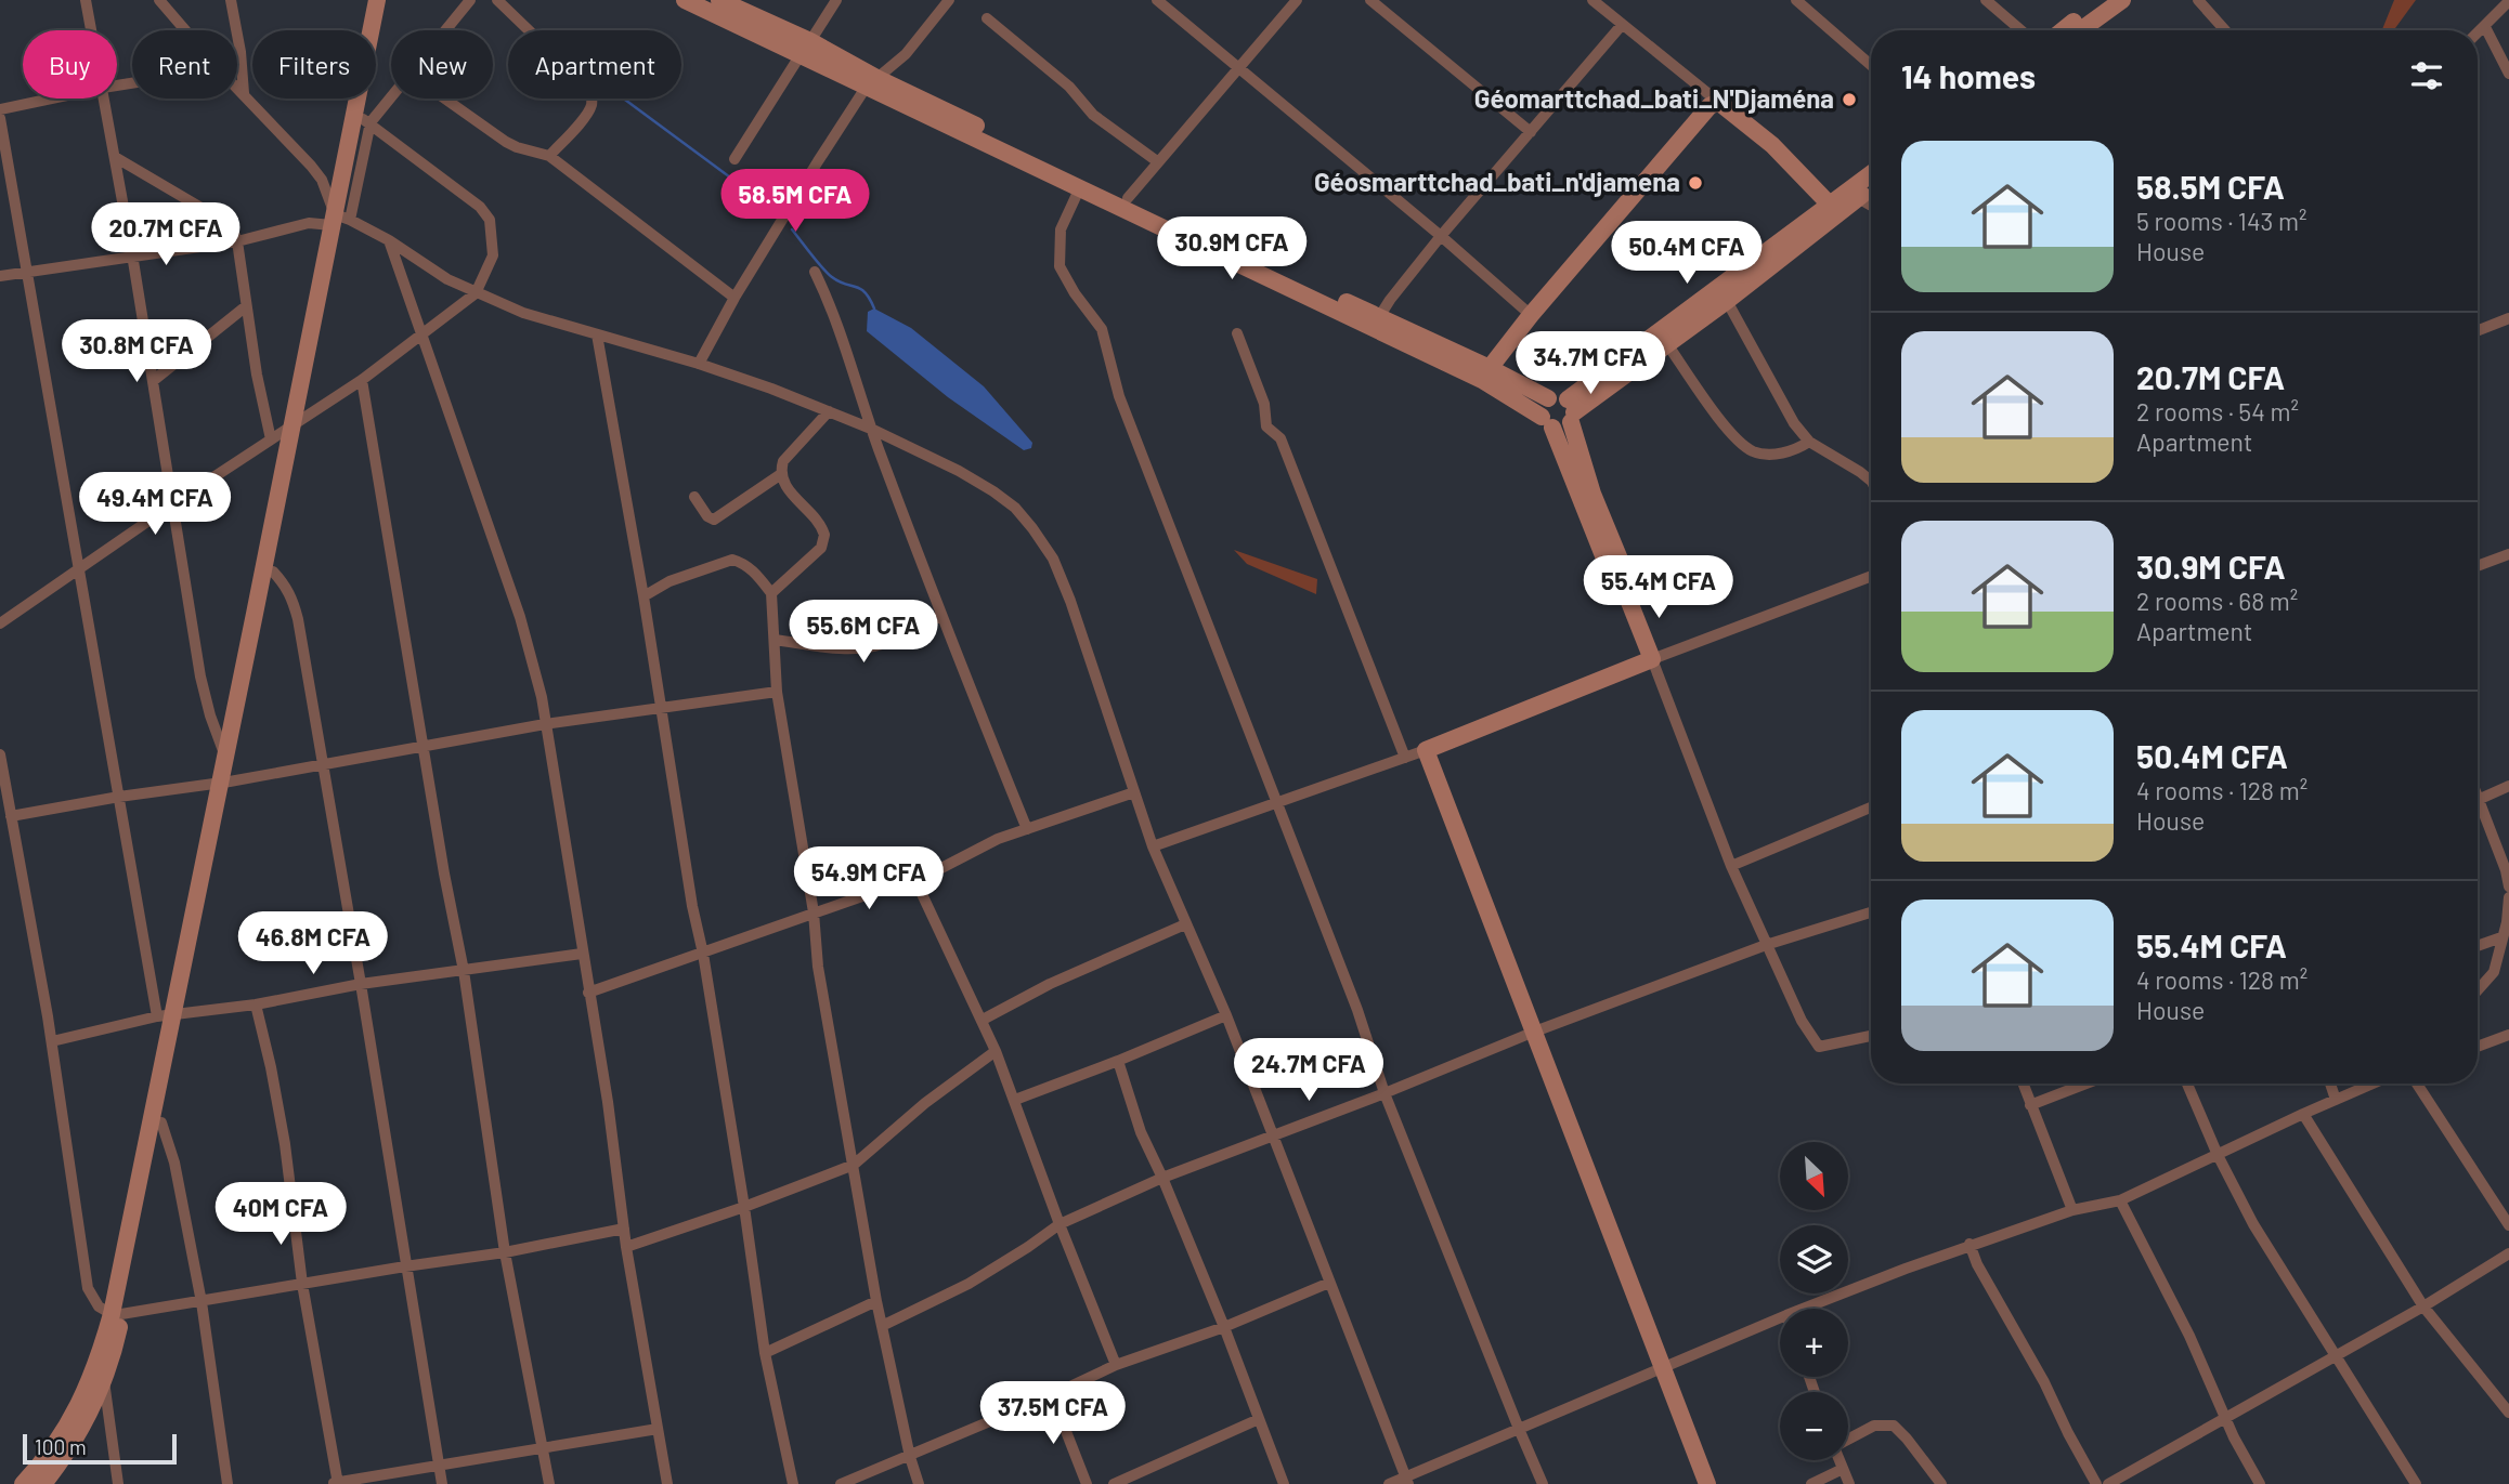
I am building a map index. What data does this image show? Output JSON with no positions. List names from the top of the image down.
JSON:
{
  "places": ["Géomarttchad_bati_N'Djaména", "Géosmarttchad_bati_n'djamena"],
  "scale_bar": "100 m",
  "north": "bottom right",
  "page": {
    "chip": [
      "Buy",
      "Rent",
      "Filters",
      "New",
      "Apartment"
    ],
    "heading": "14 homes",
    "list": [
      {
        "name": "58.5M CFA",
        "note": "5 rooms · 143 m² · House"
      },
      {
        "name": "20.7M CFA",
        "note": "2 rooms · 54 m² · Apartment"
      },
      {
        "name": "30.9M CFA",
        "note": "2 rooms · 68 m² · Apartment"
      },
      {
        "name": "50.4M CFA",
        "note": "4 rooms · 128 m² · House"
      },
      {
        "name": "55.4M CFA",
        "note": "4 rooms · 128 m² · House"
      }
    ],
    "price": [
      "58.5M CFA",
      "20.7M CFA",
      "30.9M CFA",
      "50.4M CFA",
      "30.8M CFA",
      "34.7M CFA",
      "49.4M CFA",
      "55.4M CFA",
      "55.6M CFA",
      "54.9M CFA",
      "46.8M CFA",
      "24.7M CFA",
      "40M CFA",
      "37.5M CFA"
    ],
    "map_buttons": ["+", "−"],
    "scale": "100 m"
  }
}
